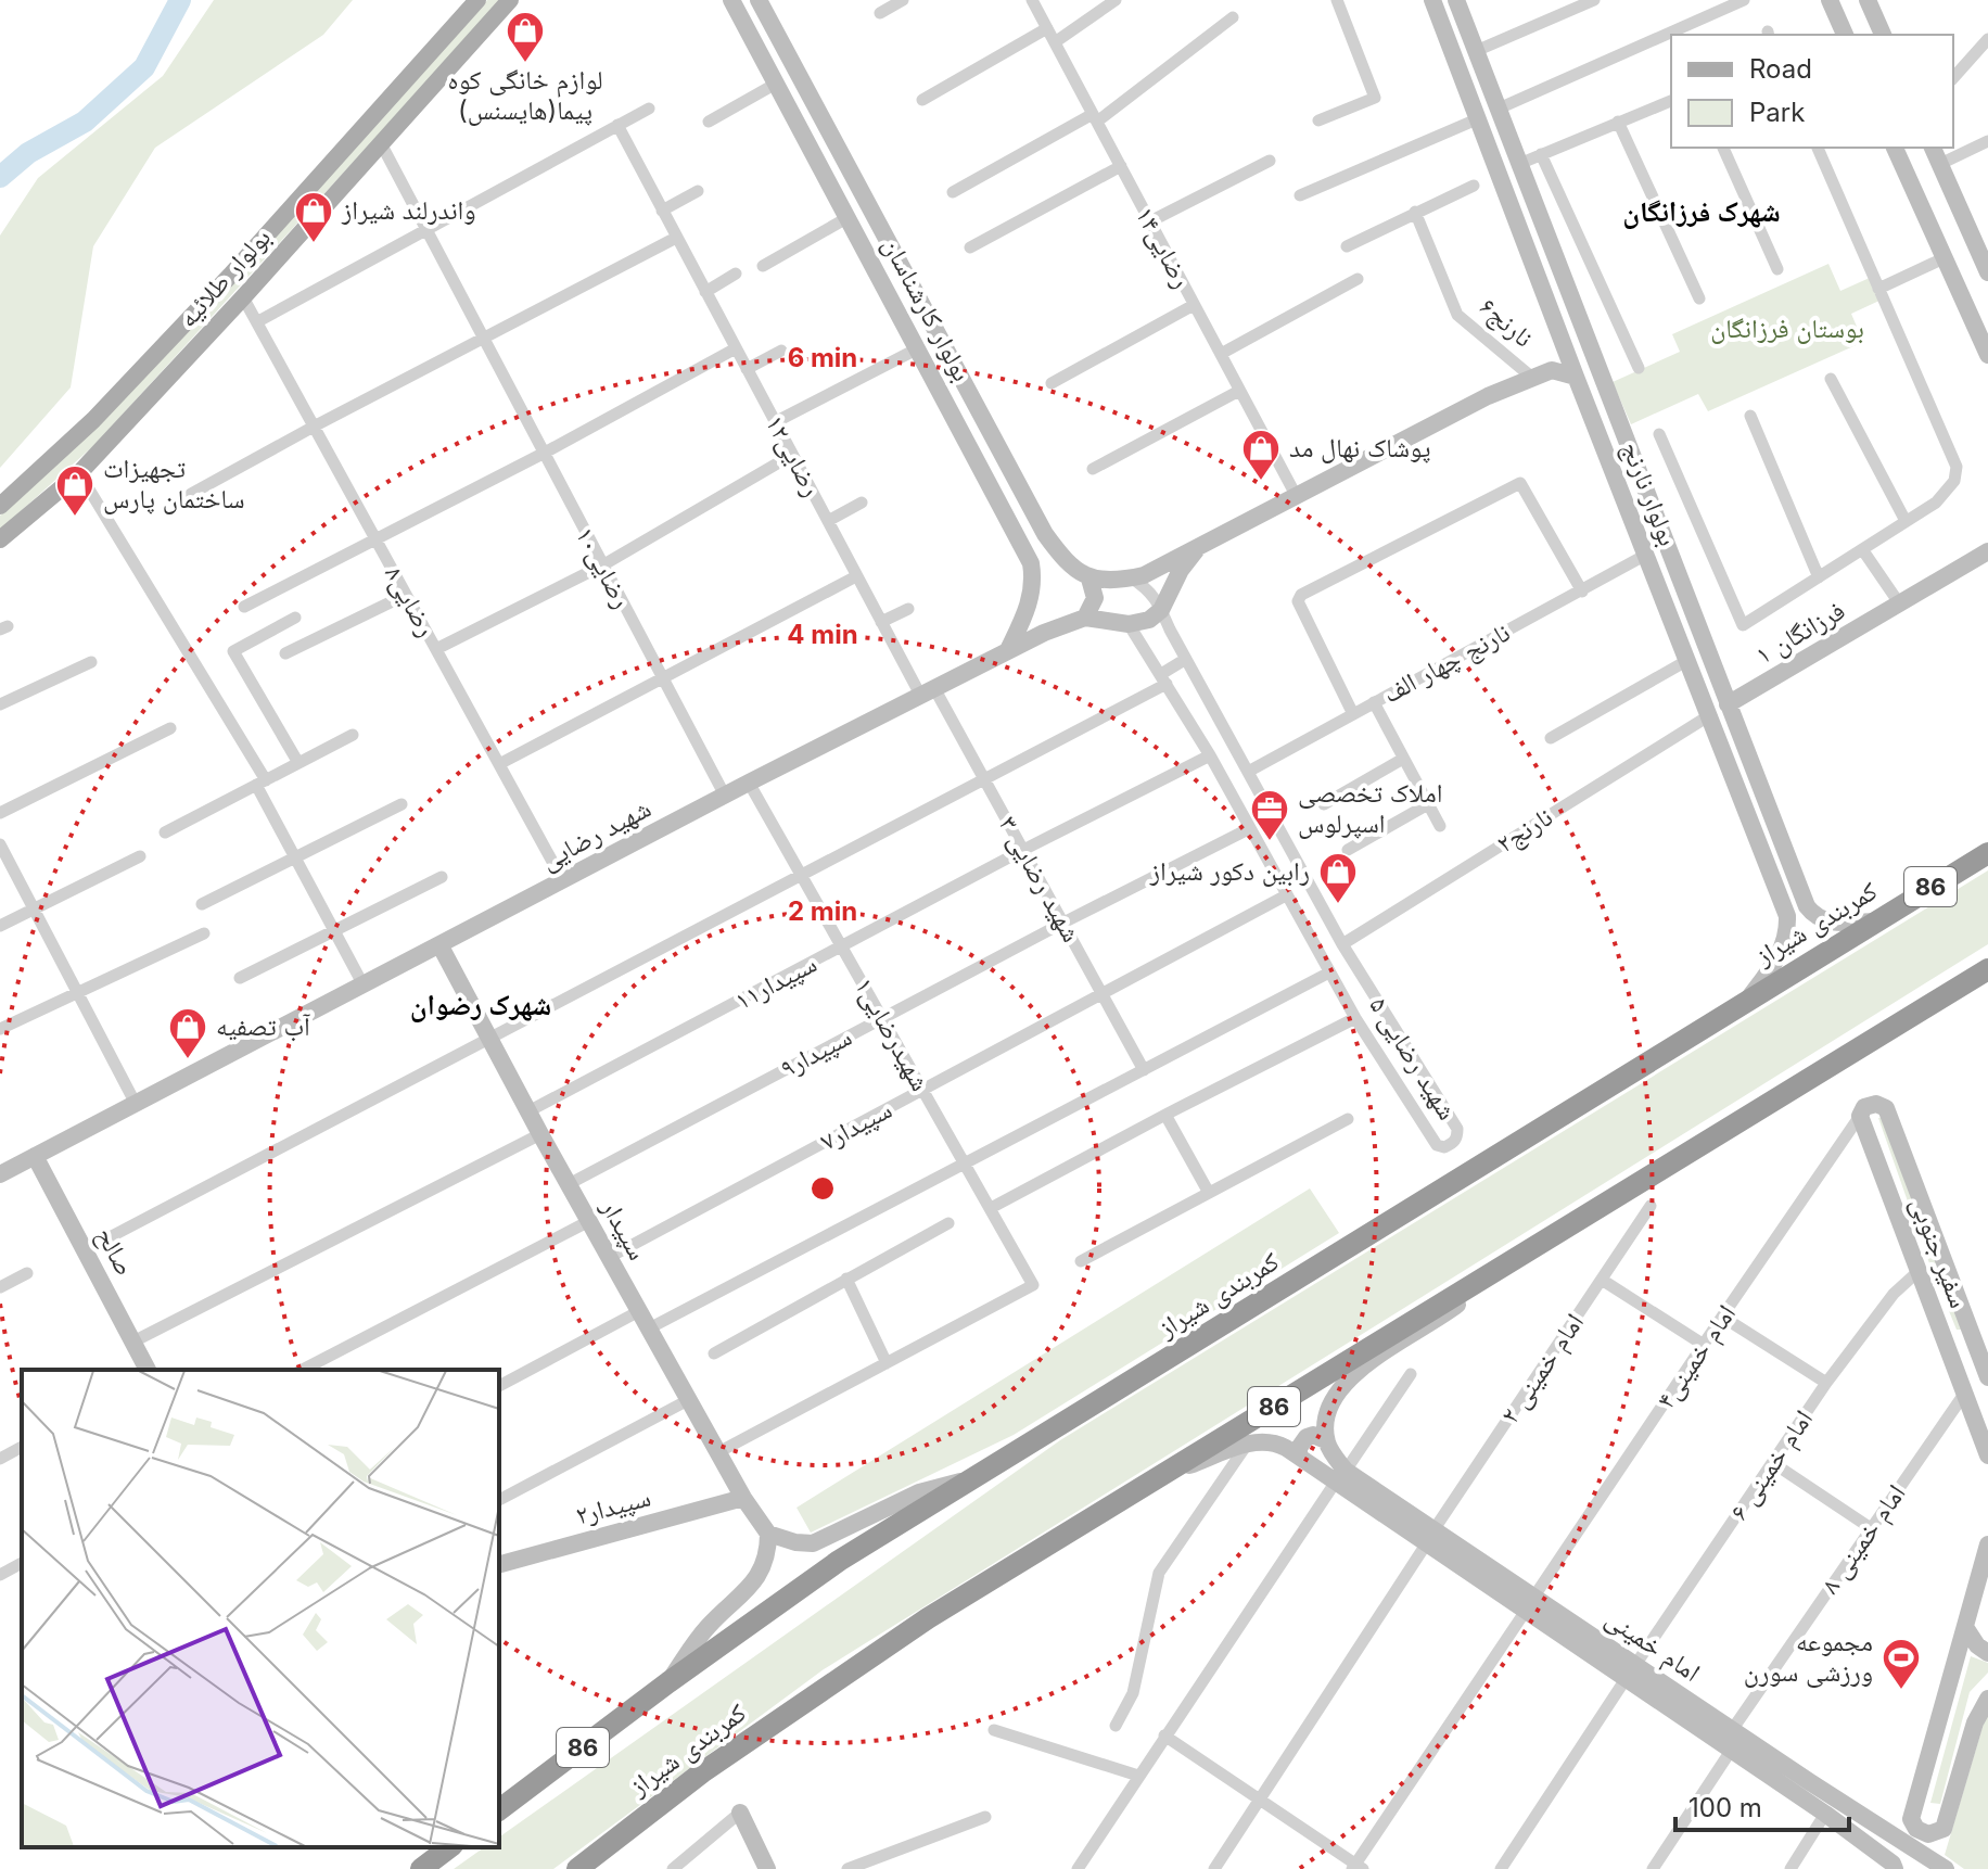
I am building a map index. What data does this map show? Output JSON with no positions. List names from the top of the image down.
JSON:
{
  "streets": {
    "highway": ["86", "کمربندی شیراز"],
    "main road": ["بولوار طلائیه"],
    "street": [
      "رضایی۱۴",
      "بولوار کارشناسان",
      "نارنج۶",
      "رضایی۱۲",
      "بولوار نارنج",
      "رضایی۱۰",
      "رضایی۸",
      "فرزانگان ۱",
      "نارنج چهار الف",
      "نارنج۲",
      "شهید رضایی",
      "شهید رضایی ۳",
      "سپیدار۱۱",
      "شهیدرضایی۱",
      "سپیدار۹",
      "شهید رضایی ۵",
      "سپیدار۷",
      "سپیدار",
      "صالح",
      "سفیر جنوبی",
      "امام خمینی۴",
      "امام خمینی ۲",
      "امام خمینی ۶",
      "سپیدار۲",
      "امام خمینی ۸",
      "امام خمینی"
    ]
  },
  "crossings": [
    ["بولوار طلائیه", "رضایی۱۰"],
    ["بولوار طلائیه", "رضایی۸"],
    ["بولوار کارشناسان", "شهید رضایی"],
    ["نارنج۶", "بولوار نارنج"],
    ["رضایی۱۲", "شهید رضایی"],
    ["رضایی۱۲", "شهید رضایی ۳"],
    ["بولوار نارنج", "فرزانگان ۱"],
    ["بولوار نارنج", "نارنج چهار الف"],
    ["بولوار نارنج", "نارنج۲"],
    ["رضایی۱۰", "شهید رضایی"],
    ["رضایی۸", "شهید رضایی"],
    ["نارنج چهار الف", "شهید رضایی ۵"],
    ["نارنج۲", "شهید رضایی ۵"],
    ["شهید رضایی", "شهید رضایی ۳"],
    ["شهید رضایی", "شهیدرضایی۱"],
    ["شهید رضایی", "شهید رضایی ۵"],
    ["شهید رضایی", "سپیدار"],
    ["شهید رضایی", "صالح"],
    ["شهید رضایی ۳", "سپیدار۱۱"],
    ["شهید رضایی ۳", "سپیدار۹"],
    ["شهید رضایی ۳", "سپیدار۷"],
    ["سپیدار۱۱", "شهیدرضایی۱"],
    ["سپیدار۱۱", "شهید رضایی ۵"],
    ["سپیدار۱۱", "سپیدار"],
    ["شهیدرضایی۱", "سپیدار۹"],
    ["شهیدرضایی۱", "سپیدار۷"],
    ["سپیدار۹", "شهید رضایی ۵"],
    ["سپیدار۹", "سپیدار"],
    ["شهید رضایی ۵", "سپیدار۷"],
    ["سپیدار۷", "سپیدار"],
    ["سپیدار", "سپیدار۲"],
    ["سفیر جنوبی", "امام خمینی۴"],
    ["سفیر جنوبی", "امام خمینی ۶"],
    ["سفیر جنوبی", "امام خمینی ۸"],
    ["امام خمینی۴", "امام خمینی"],
    ["امام خمینی ۲", "امام خمینی"],
    ["امام خمینی ۶", "امام خمینی"],
    ["امام خمینی ۸", "امام خمینی"]
  ],
  "districts": ["شهرک فرزانگان", "شهرک رضوان"],
  "parks": ["بوستان فرزانگان"],
  "places": {
    "shop": [
      "لوازم خانگی کوه پیما(هایسنس)",
      "واندرلند شیراز",
      "پوشاک نهال مد",
      "تجهیزات ساختمان پارس",
      "رابین دکور شیراز",
      "آب تصفیه"
    ],
    "office": ["املاک تخصصی اسپرلوس"],
    "sports": ["مجموعه ورزشی سورن"]
  },
  "legend": ["Road", "Park"],
  "scale_bar": "100 m",
  "rings": ["6 min", "4 min", "2 min"]
}
